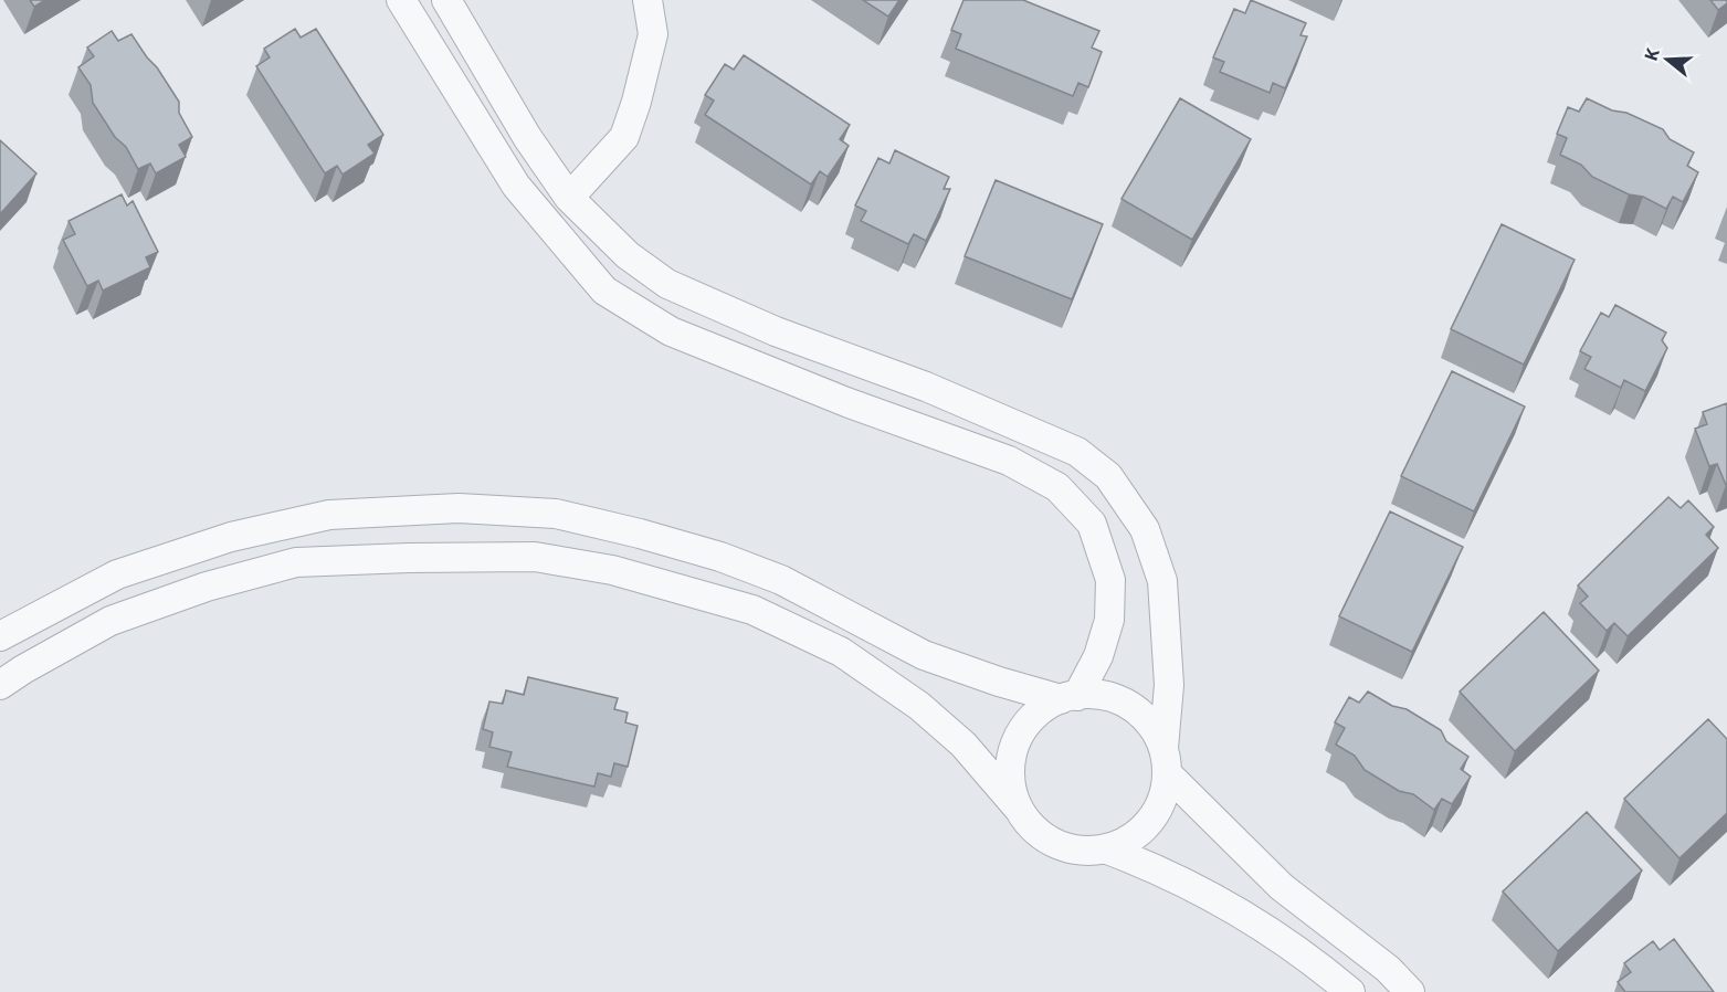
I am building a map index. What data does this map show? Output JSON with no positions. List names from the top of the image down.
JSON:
{
  "north": "left"
}
